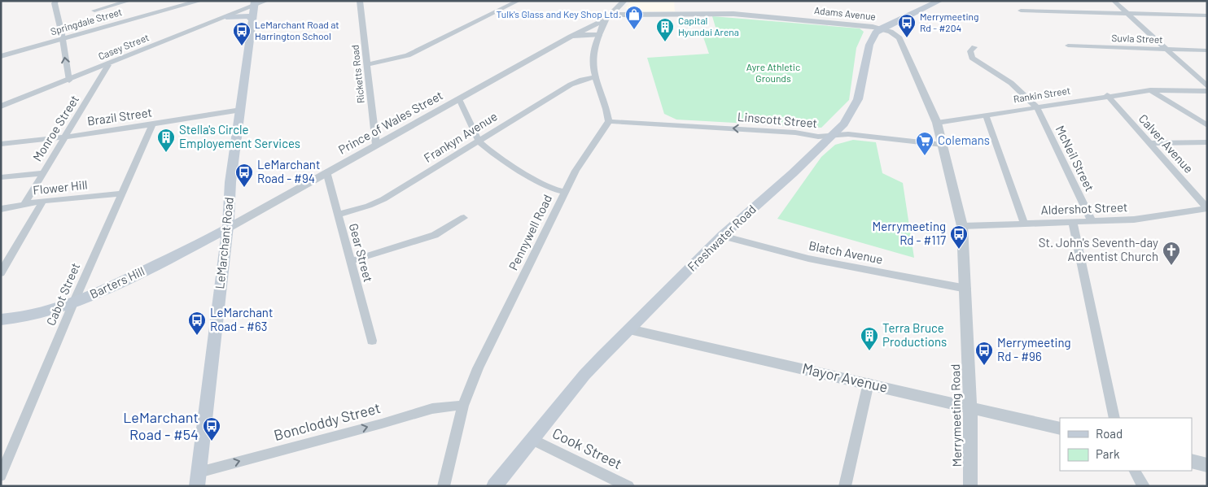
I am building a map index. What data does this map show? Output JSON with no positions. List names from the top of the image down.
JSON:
{
  "streets": {
    "main road": ["Freshwater Road", "LeMarchant Road", "Barters Hill"],
    "street": [
      "Adams Avenue",
      "Springdale Street",
      "Suvla Street",
      "Casey Street",
      "Ricketts Road",
      "Rankin Street",
      "Brazil Street",
      "Linscott Street",
      "Prince of Wales Street",
      "Monroe Street",
      "Frankyn Avenue",
      "Calver Avenue",
      "McNeil Street",
      "Flower Hill",
      "Aldershot Street",
      "Pennywell Road",
      "Gear Street",
      "Blatch Avenue",
      "Cabot Street",
      "Mayor Avenue",
      "Merrymeeting Road",
      "Boncloddy Street",
      "Cook Street"
    ]
  },
  "crossings": [
    ["Adams Avenue", "Freshwater Road"],
    ["Casey Street", "Monroe Street"],
    ["Casey Street", "LeMarchant Road"],
    ["Ricketts Road", "Prince of Wales Street"],
    ["Rankin Street", "Calver Avenue"],
    ["Rankin Street", "McNeil Street"],
    ["Rankin Street", "Merrymeeting Road"],
    ["Brazil Street", "Monroe Street"],
    ["Brazil Street", "LeMarchant Road"],
    ["Brazil Street", "Cabot Street"],
    ["Linscott Street", "Pennywell Road"],
    ["Linscott Street", "Freshwater Road"],
    ["Linscott Street", "Merrymeeting Road"],
    ["Prince of Wales Street", "LeMarchant Road"],
    ["Prince of Wales Street", "Gear Street"],
    ["Prince of Wales Street", "Barters Hill"],
    ["Monroe Street", "Flower Hill"],
    ["Frankyn Avenue", "Gear Street"],
    ["Calver Avenue", "Aldershot Street"],
    ["McNeil Street", "Aldershot Street"],
    ["Flower Hill", "Cabot Street"],
    ["Aldershot Street", "Merrymeeting Road"],
    ["Pennywell Road", "Boncloddy Street"],
    ["Freshwater Road", "Blatch Avenue"],
    ["Freshwater Road", "Mayor Avenue"],
    ["Freshwater Road", "Merrymeeting Road"],
    ["Freshwater Road", "Cook Street"],
    ["LeMarchant Road", "Barters Hill"],
    ["LeMarchant Road", "Boncloddy Street"],
    ["Blatch Avenue", "Merrymeeting Road"],
    ["Barters Hill", "Cabot Street"],
    ["Mayor Avenue", "Merrymeeting Road"]
  ],
  "one_way": ["Linscott Street", "Boncloddy Street"],
  "parks": ["Ayre Athletic Grounds"],
  "places": {
    "shop": ["Tulk's Glass and Key Shop Ltd."],
    "bus stop": [
      "Merrymeeting Rd - #204",
      "LeMarchant Road at Harrington School",
      "LeMarchant Road - #94",
      "Merrymeeting Rd - #117",
      "LeMarchant Road - #63",
      "Merrymeeting Rd - #96",
      "LeMarchant Road - #54"
    ],
    "building": ["Capital Hyundai Arena", "Stella's Circle Employement Services", "Terra Bruce Productions"],
    "supermarket": ["Colemans"],
    "church": ["St. John's Seventh-day Adventist Church"]
  },
  "legend": ["Road", "Park"]
}
